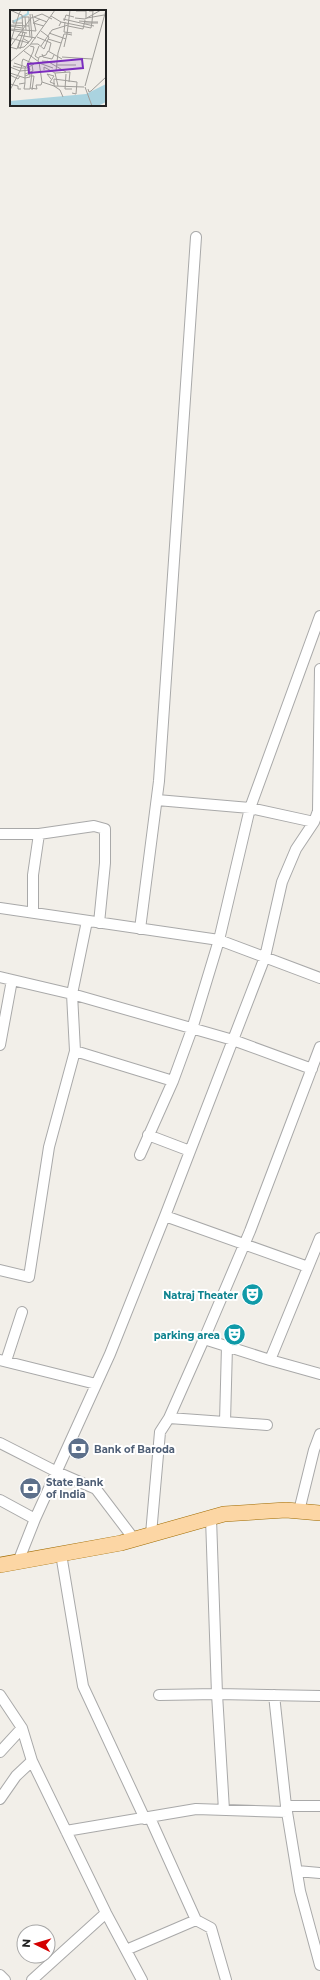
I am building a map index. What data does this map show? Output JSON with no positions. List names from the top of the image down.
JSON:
{
  "places": {
    "theatre": ["Natraj Theater", "parking area"],
    "bank": ["Bank of Baroda", "State Bank of India"]
  },
  "north": "left"
}
